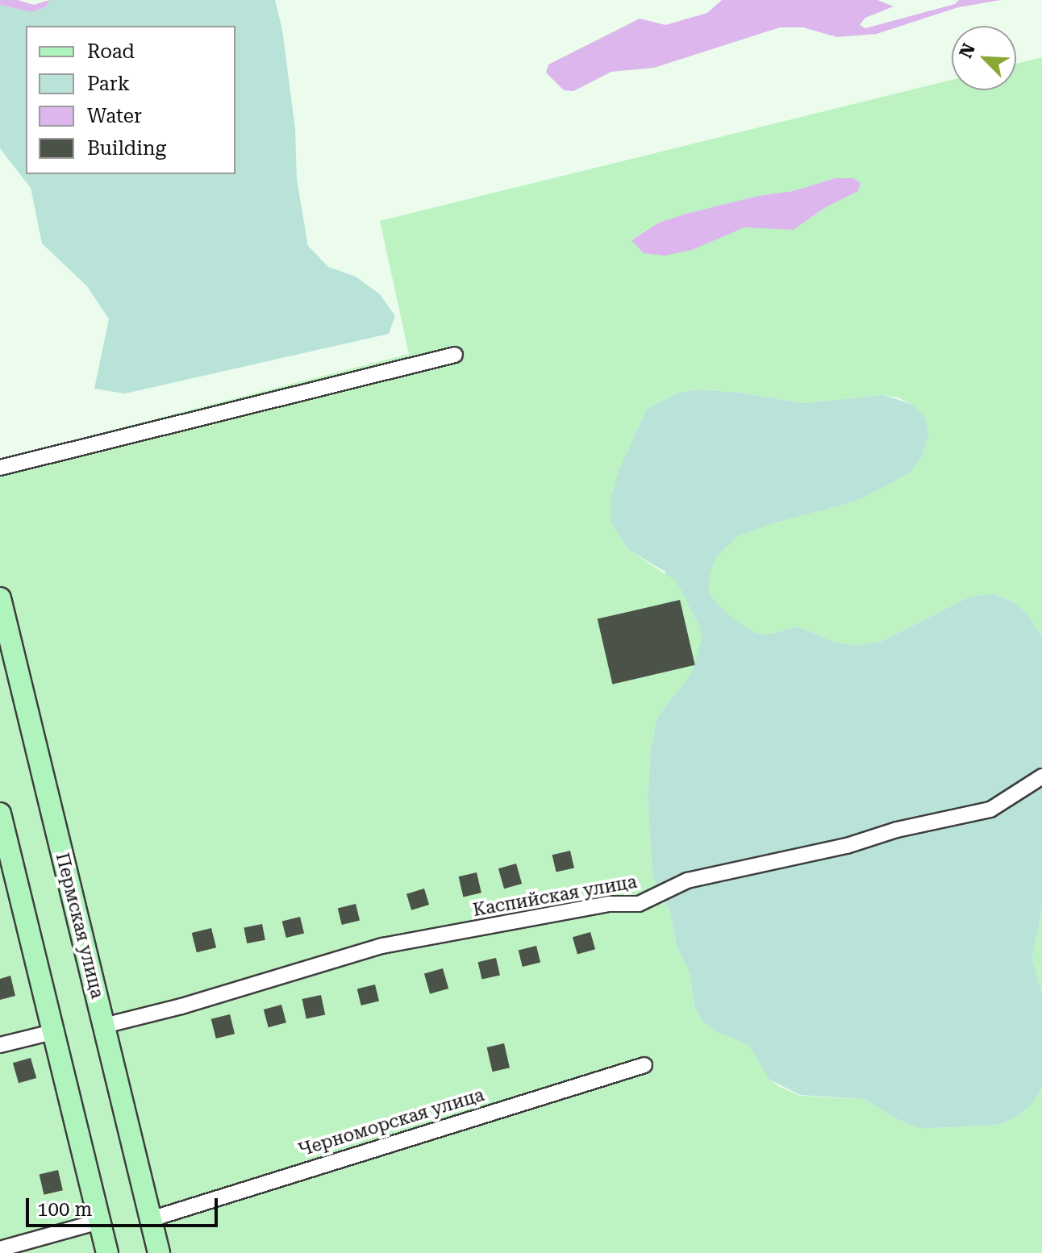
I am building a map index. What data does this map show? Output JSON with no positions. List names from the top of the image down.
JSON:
{
  "streets": {
    "street": ["Каспийская улица", "Пермская улица", "Черноморская улица"]
  },
  "crossings": [
    ["Каспийская улица", "Пермская улица"],
    ["Пермская улица", "Черноморская улица"]
  ],
  "legend": [
    "Road",
    "Park",
    "Water",
    "Building"
  ],
  "scale_bar": "100 m",
  "north": "top left"
}
